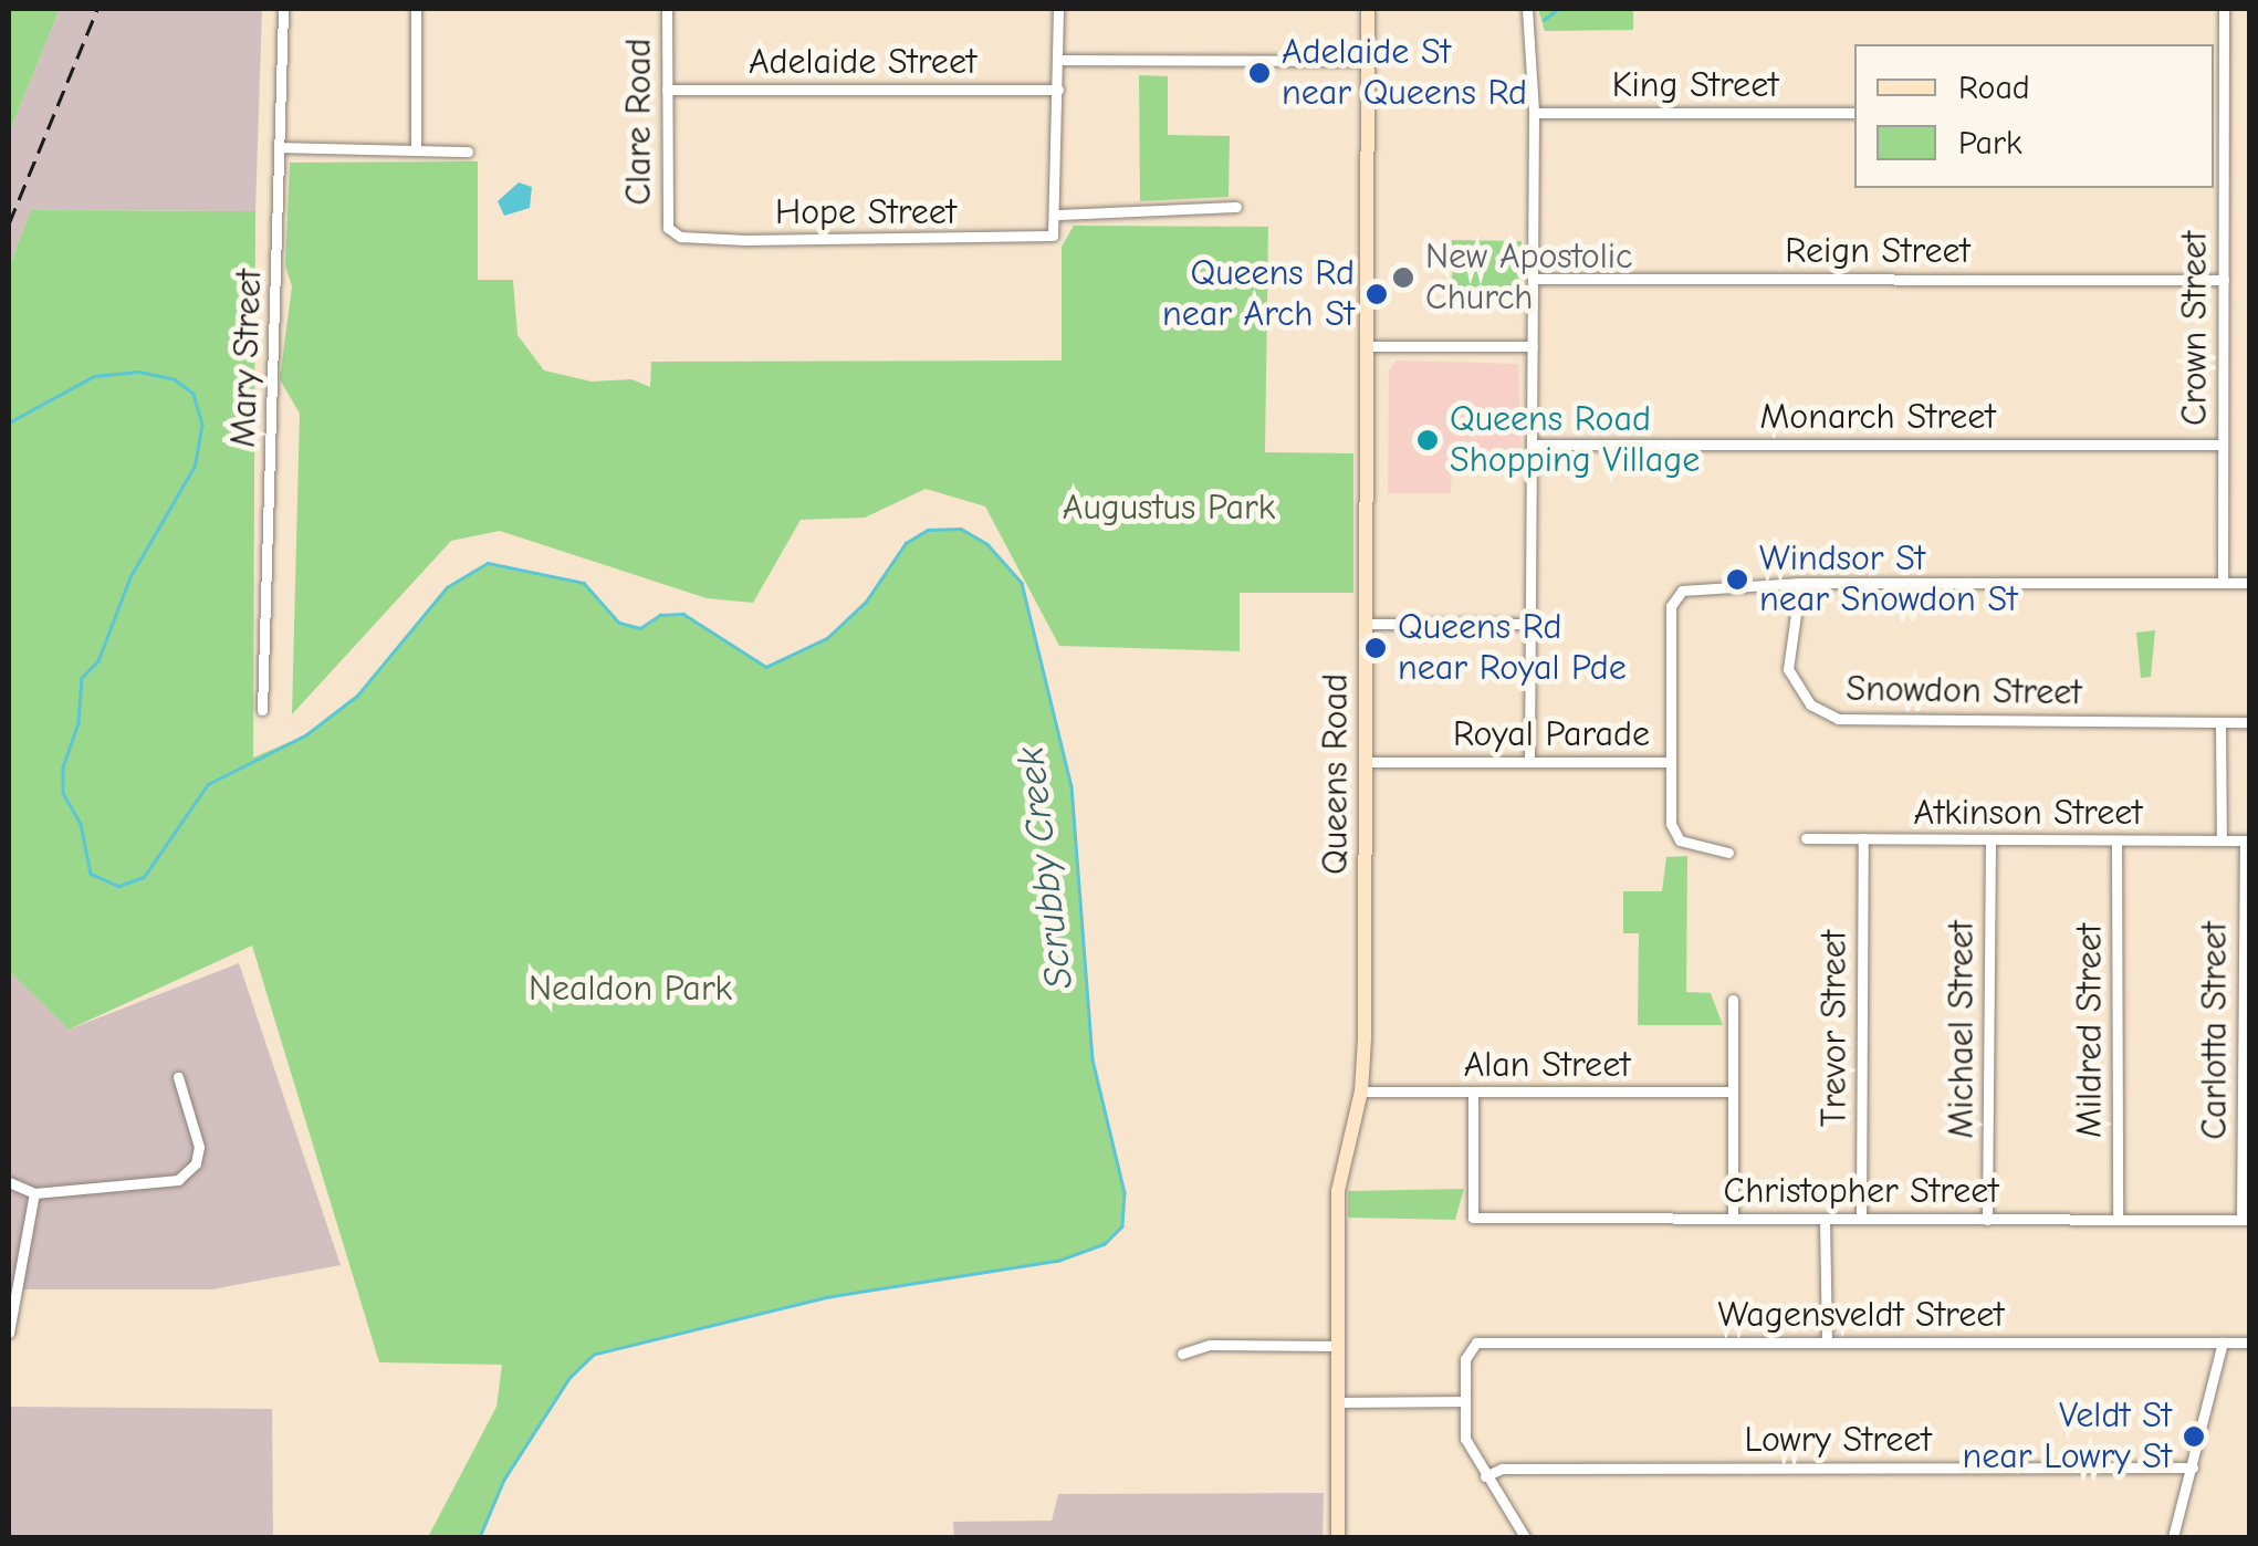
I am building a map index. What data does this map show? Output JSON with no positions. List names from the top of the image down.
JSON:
{
  "streets": {
    "street": [
      "Adelaide Street",
      "King Street",
      "Clare Road",
      "Hope Street",
      "Reign Street",
      "Crown Street",
      "Mary Street",
      "Monarch Street",
      "Snowdon Street",
      "Royal Parade",
      "Queens Road",
      "Atkinson Street",
      "Trevor Street",
      "Michael Street",
      "Mildred Street",
      "Carlotta Street",
      "Alan Street",
      "Christopher Street",
      "Wagensveldt Street",
      "Lowry Street"
    ]
  },
  "crossings": [
    ["Adelaide Street", "Clare Road"],
    ["Clare Road", "Hope Street"],
    ["Reign Street", "Crown Street"],
    ["Crown Street", "Monarch Street"],
    ["Royal Parade", "Queens Road"],
    ["Queens Road", "Alan Street"],
    ["Atkinson Street", "Trevor Street"],
    ["Atkinson Street", "Michael Street"],
    ["Atkinson Street", "Mildred Street"],
    ["Atkinson Street", "Carlotta Street"],
    ["Trevor Street", "Christopher Street"],
    ["Michael Street", "Christopher Street"],
    ["Mildred Street", "Christopher Street"],
    ["Carlotta Street", "Christopher Street"],
    ["Alan Street", "Christopher Street"]
  ],
  "water": ["Scrubby Creek"],
  "parks": ["Augustus Park", "Nealdon Park"],
  "places": [
    "Adelaide St near Queens Rd",
    "New Apostolic Church",
    "Queens Rd near Arch St",
    "Queens Road Shopping Village",
    "Windsor St near Snowdon St",
    "Queens Rd near Royal Pde",
    "Veldt St near Lowry St"
  ],
  "legend": ["Road", "Park"]
}
